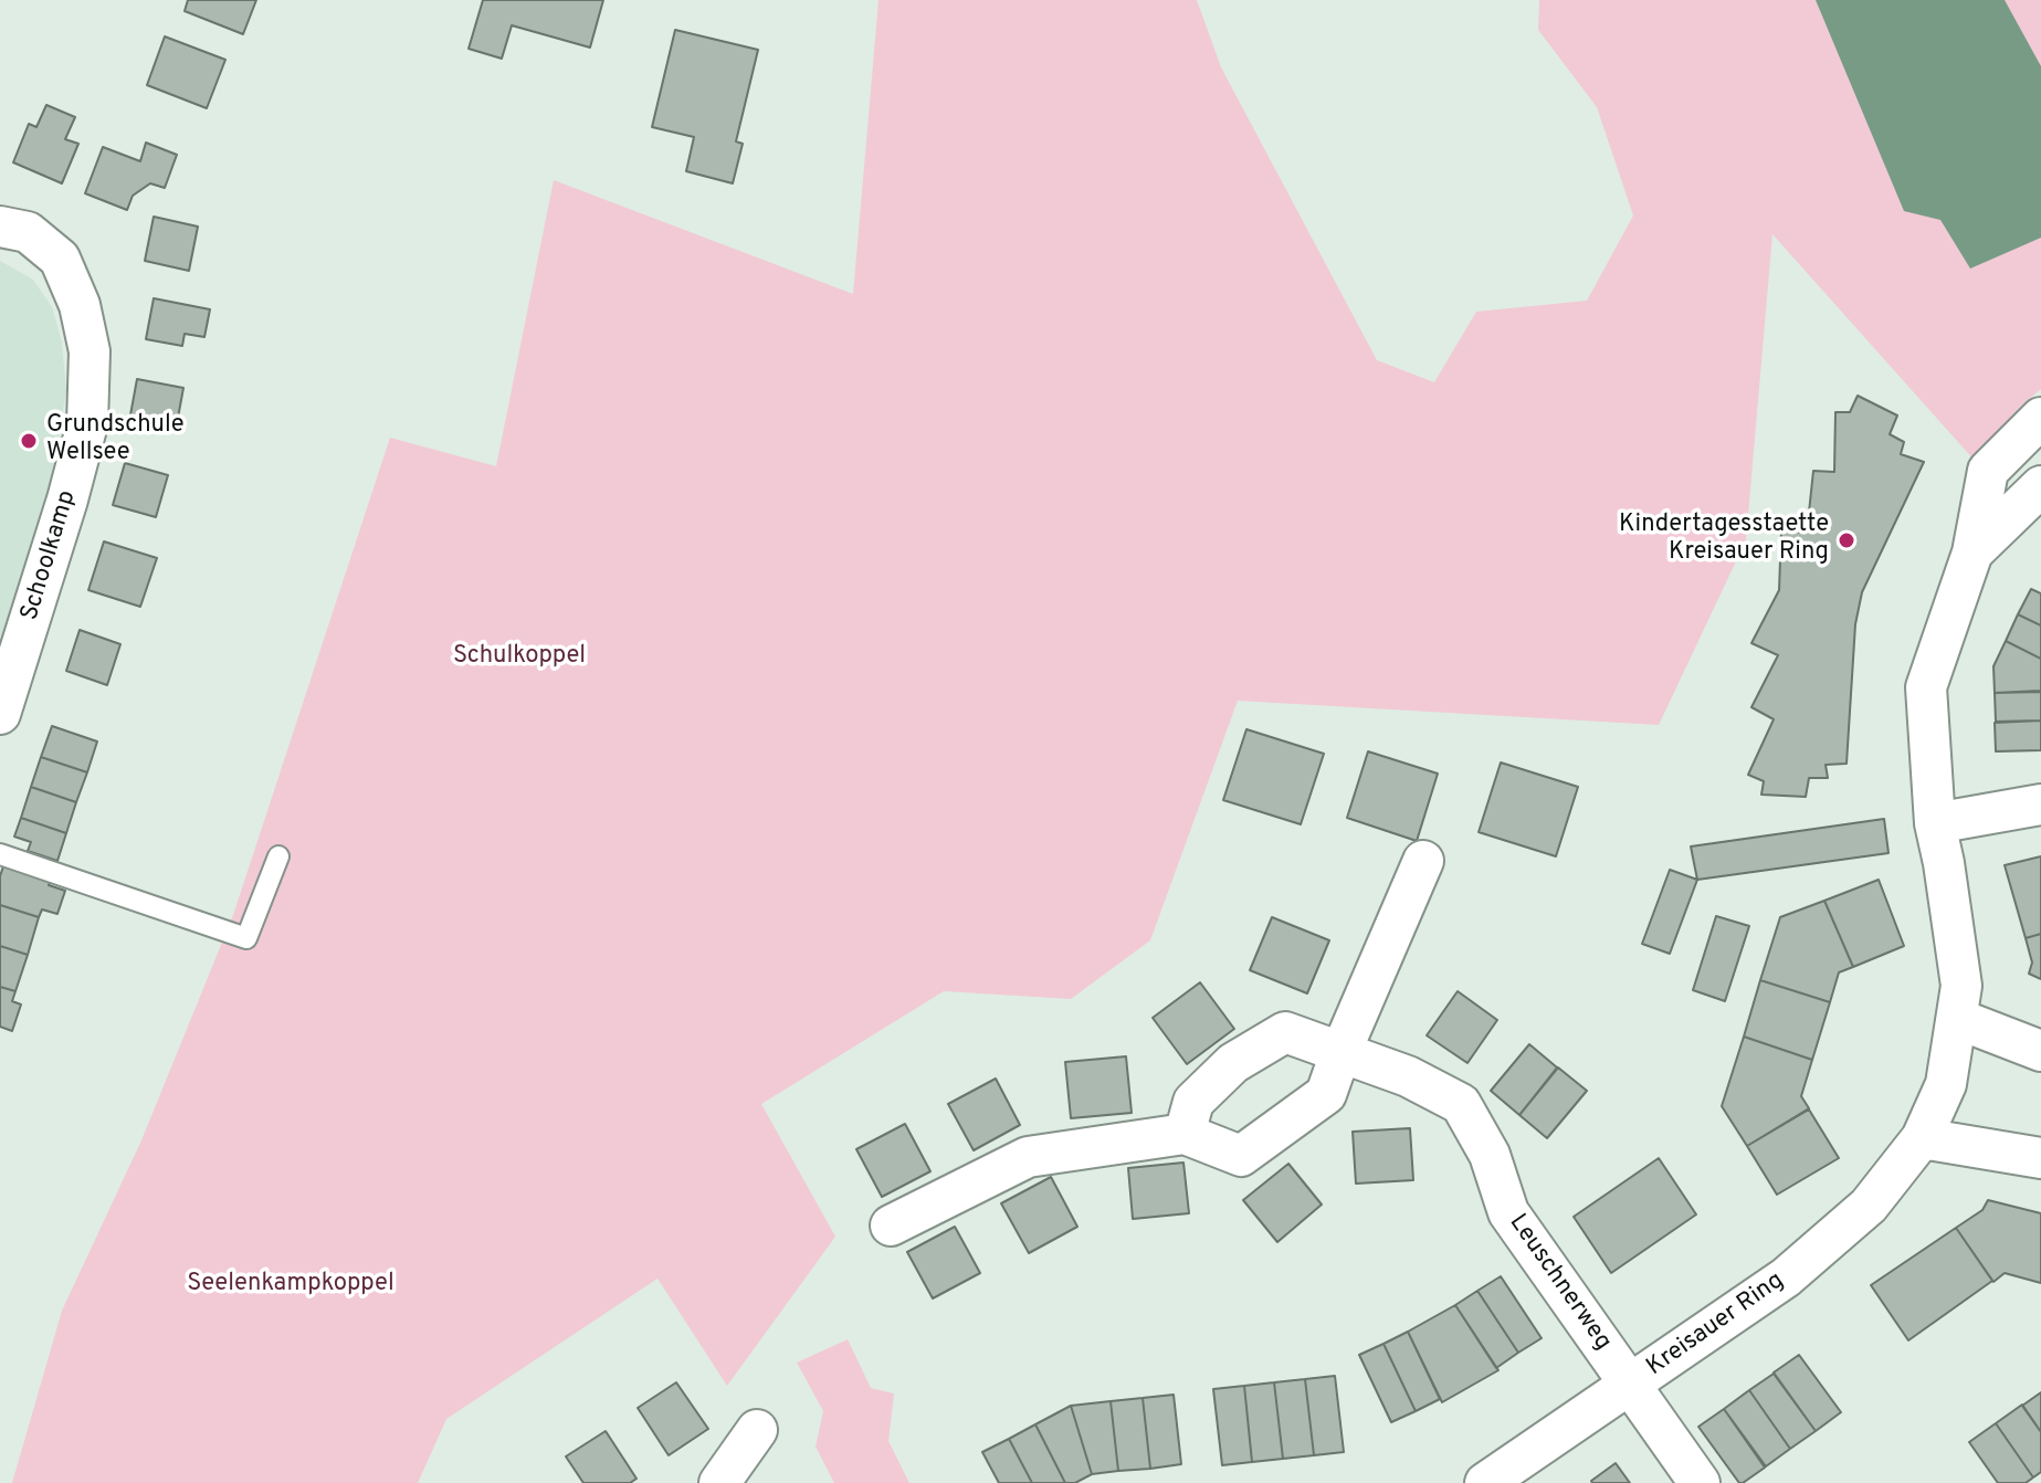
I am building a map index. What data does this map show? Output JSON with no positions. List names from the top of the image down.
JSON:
{
  "streets": {
    "street": ["Schoolkamp", "Leuschnerweg", "Kreisauer Ring"]
  },
  "crossings": [
    ["Leuschnerweg", "Kreisauer Ring"]
  ],
  "parks": ["Schulkoppel", "Seelenkampkoppel"],
  "places": ["Grundschule Wellsee", "Kindertagesstaette Kreisauer Ring"]
}
